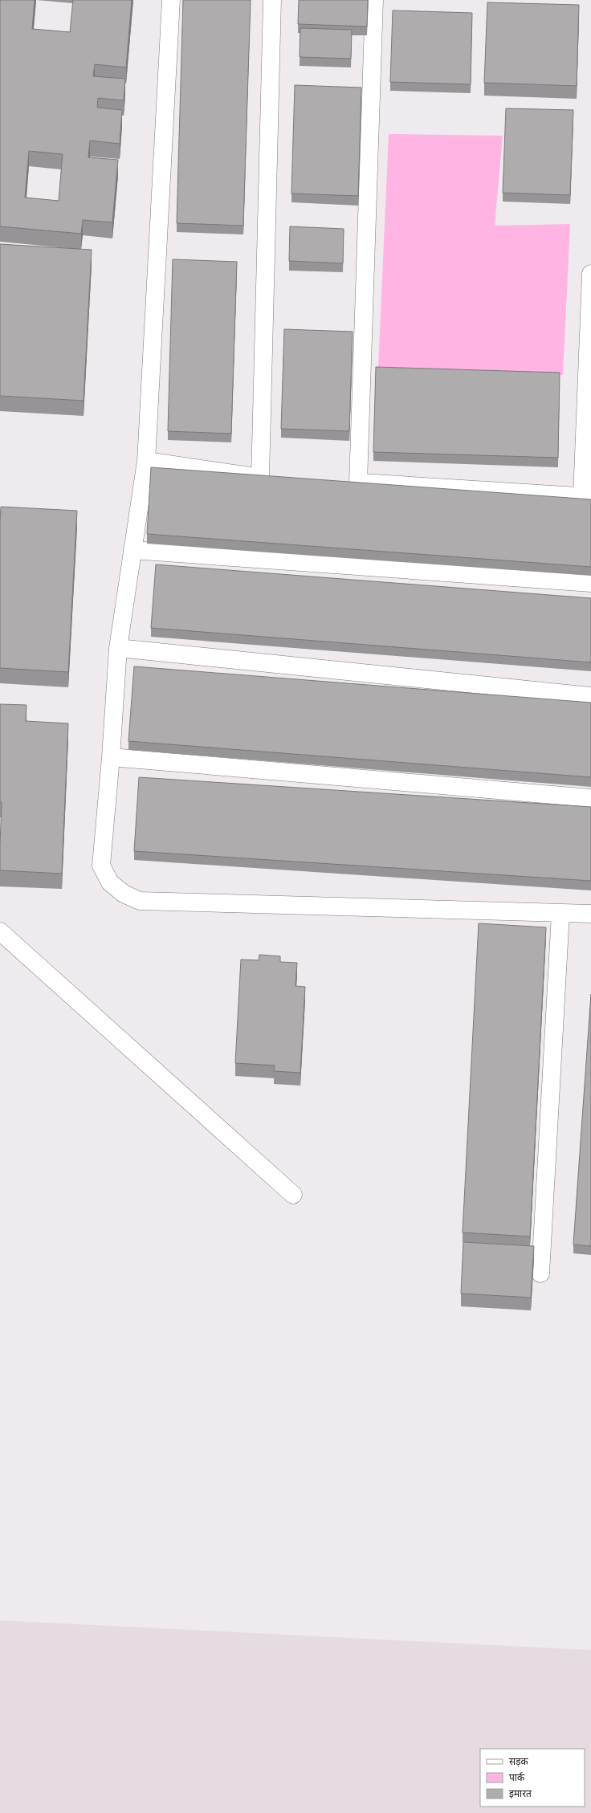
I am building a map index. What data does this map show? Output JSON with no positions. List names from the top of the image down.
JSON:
{
  "legend": ["सड़क", "पार्क", "इमारत"]
}
